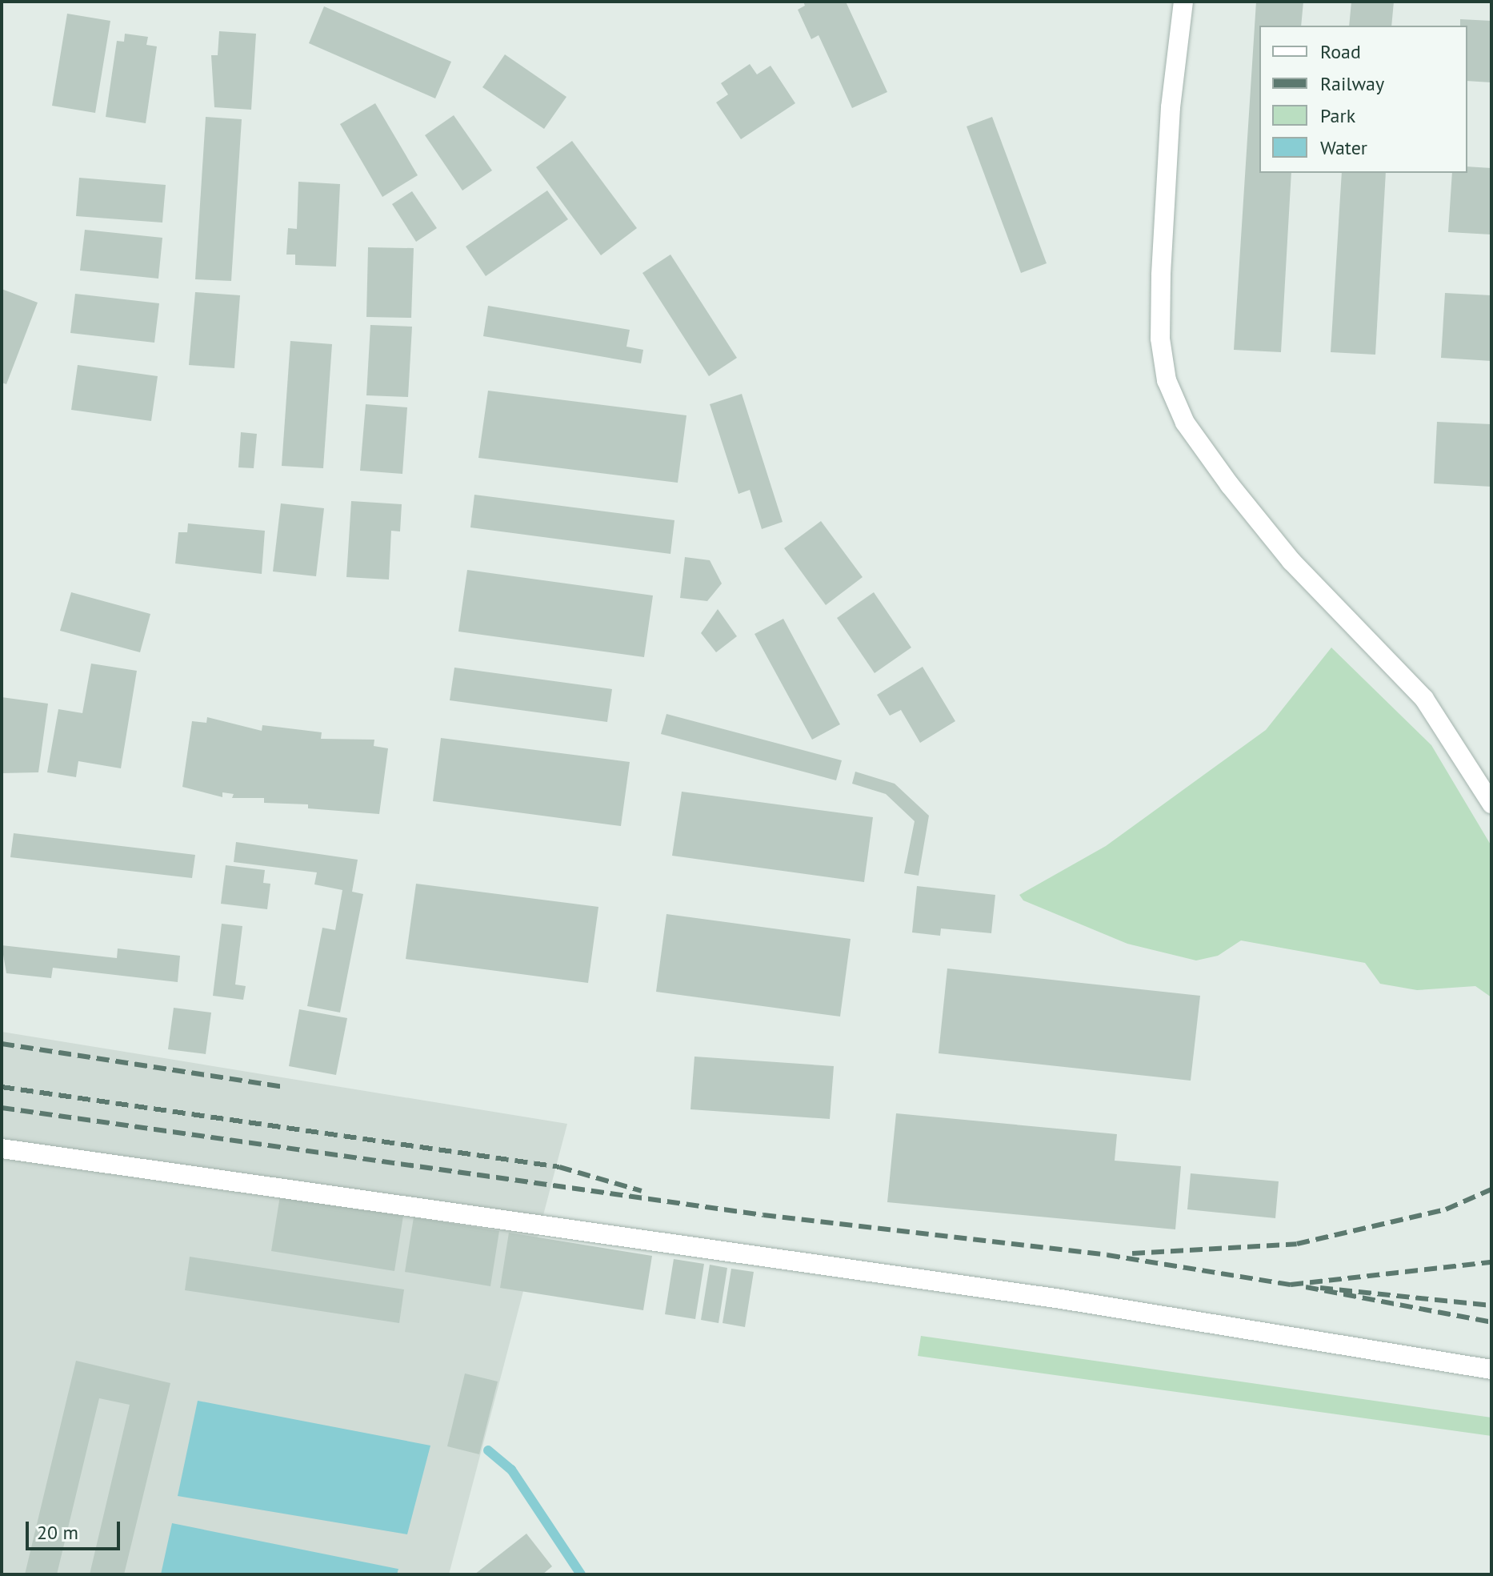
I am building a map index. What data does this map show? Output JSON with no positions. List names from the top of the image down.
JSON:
{
  "legend": [
    "Road",
    "Railway",
    "Park",
    "Water"
  ],
  "scale_bar": "20 m"
}
